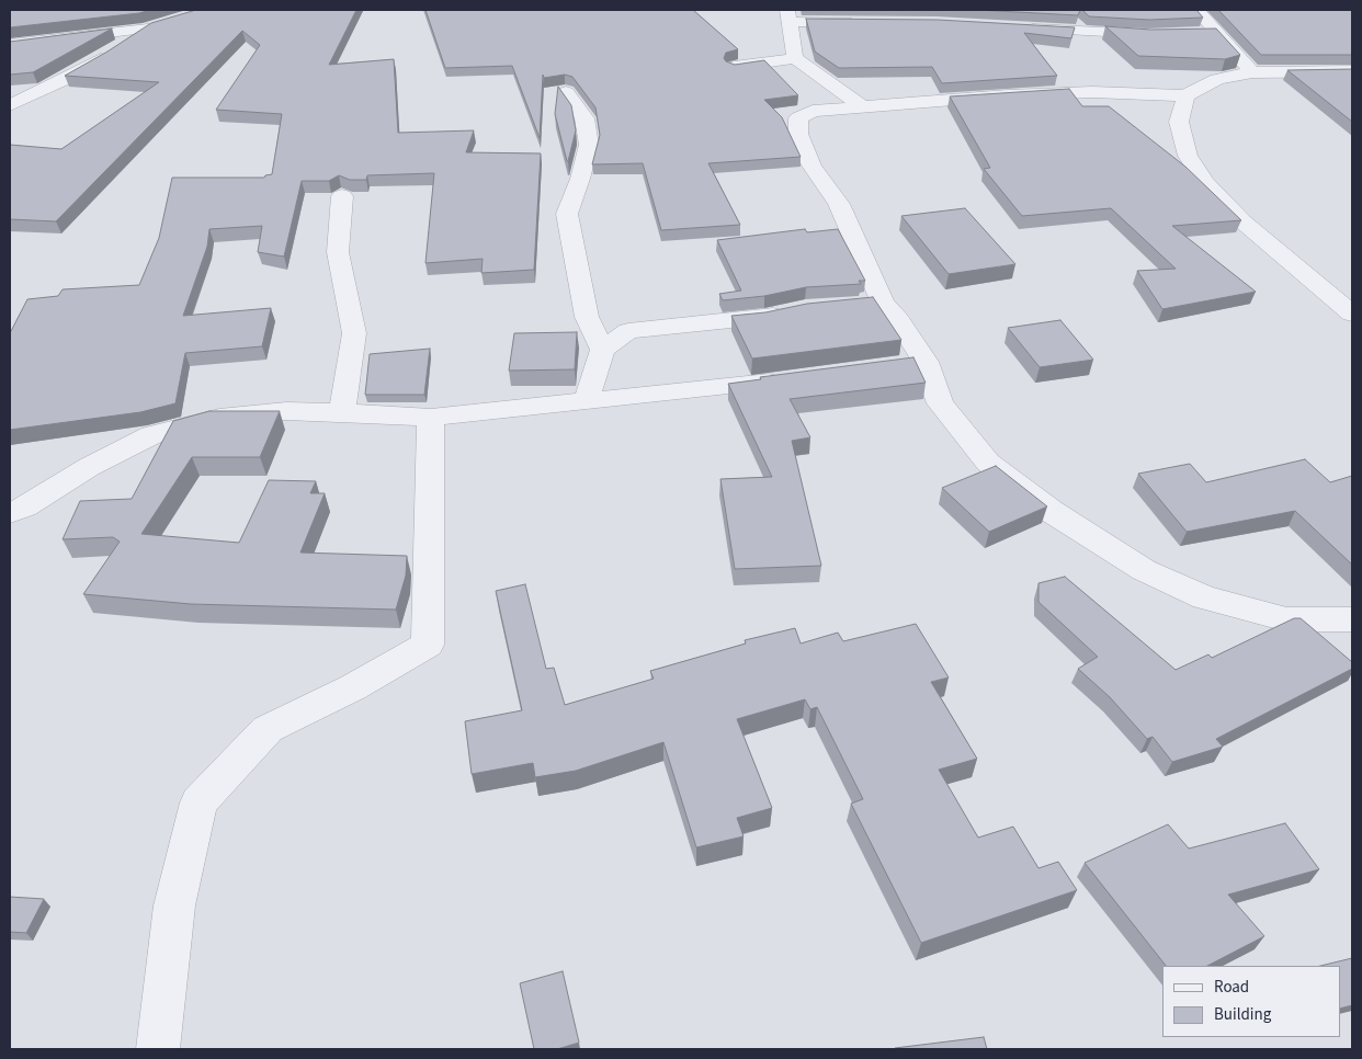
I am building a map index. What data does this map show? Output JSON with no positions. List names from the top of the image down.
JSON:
{
  "legend": ["Road", "Building"]
}
